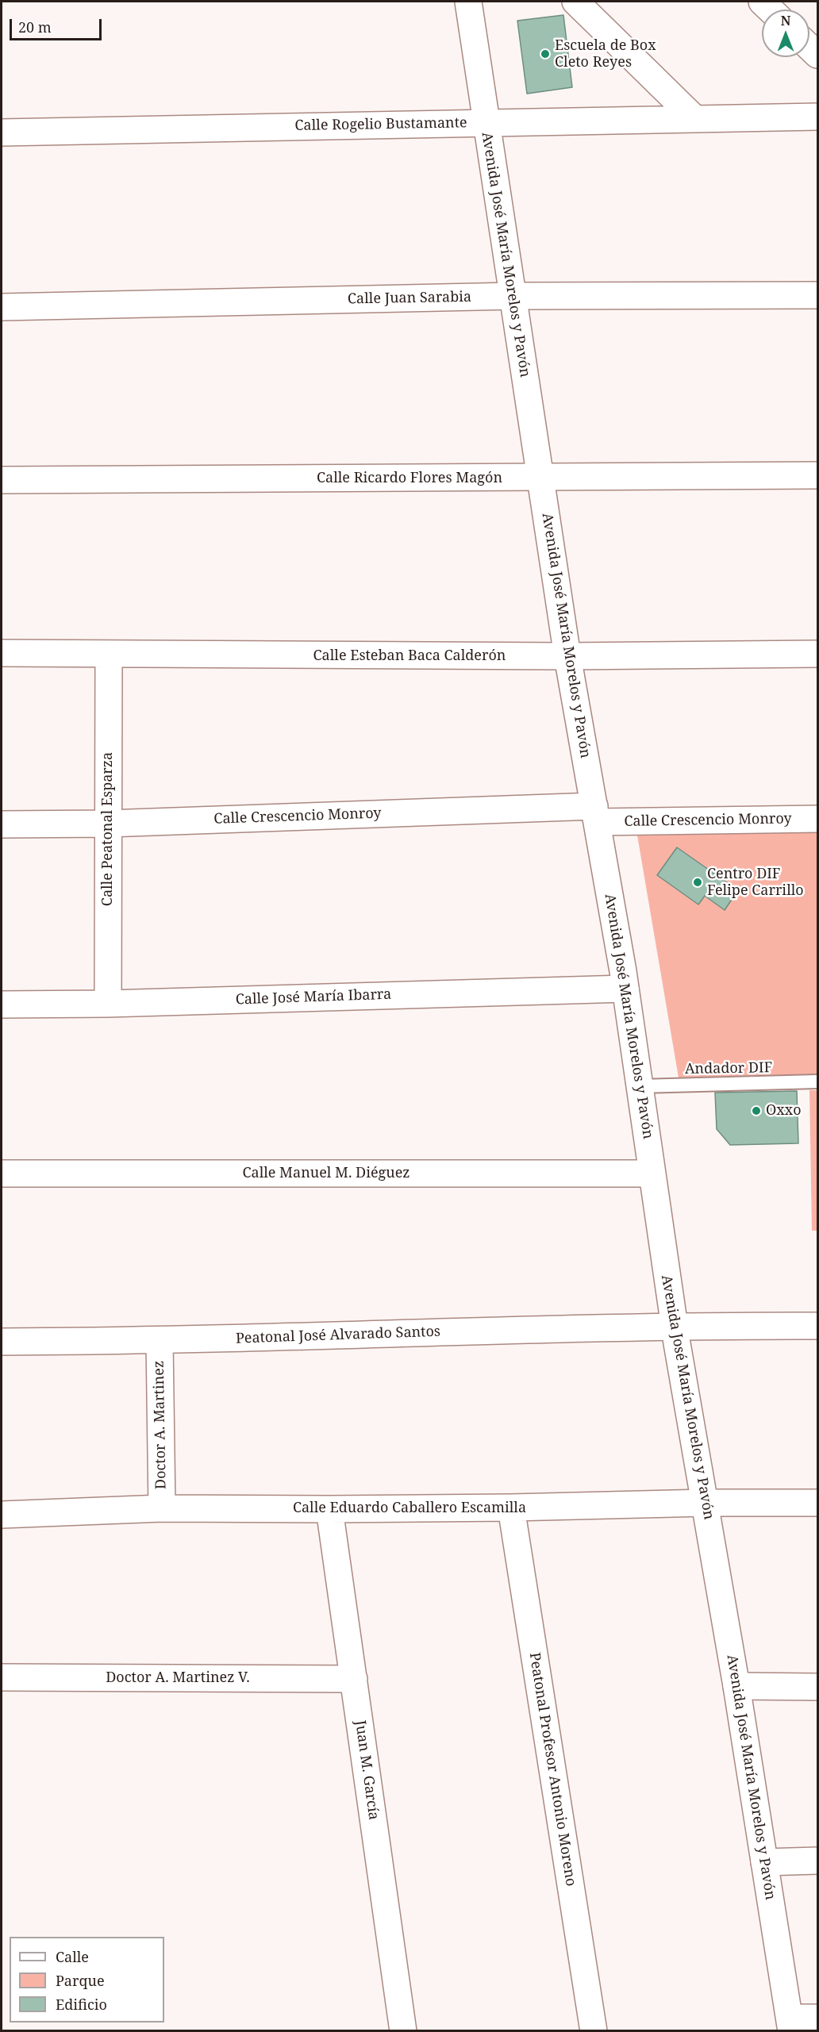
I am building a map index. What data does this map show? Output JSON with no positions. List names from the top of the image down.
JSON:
{
  "streets": {
    "street": [
      "Calle Rogelio Bustamante",
      "Avenida José María Morelos y Pavón",
      "Calle Juan Sarabia",
      "Calle Ricardo Flores Magón",
      "Calle Esteban Baca Calderón",
      "Calle Crescencio Monroy",
      "Calle Peatonal Esparza",
      "Calle José María Ibarra",
      "Calle Manuel M. Diéguez",
      "Peatonal José Alvarado Santos",
      "Doctor A. Martinez",
      "Calle Eduardo Caballero Escamilla",
      "Doctor A. Martinez V.",
      "Peatonal Profesor Antonio Moreno",
      "Juan M. García"
    ],
    "lane": ["Andador DIF"]
  },
  "crossings": [
    ["Calle Rogelio Bustamante", "Avenida José María Morelos y Pavón"],
    ["Avenida José María Morelos y Pavón", "Calle Juan Sarabia"],
    ["Avenida José María Morelos y Pavón", "Calle Ricardo Flores Magón"],
    ["Avenida José María Morelos y Pavón", "Calle Esteban Baca Calderón"],
    ["Avenida José María Morelos y Pavón", "Calle Crescencio Monroy"],
    ["Avenida José María Morelos y Pavón", "Calle José María Ibarra"],
    ["Avenida José María Morelos y Pavón", "Andador DIF"],
    ["Avenida José María Morelos y Pavón", "Calle Manuel M. Diéguez"],
    ["Avenida José María Morelos y Pavón", "Peatonal José Alvarado Santos"],
    ["Avenida José María Morelos y Pavón", "Calle Eduardo Caballero Escamilla"],
    ["Calle Esteban Baca Calderón", "Calle Peatonal Esparza"],
    ["Calle Crescencio Monroy", "Calle Peatonal Esparza"],
    ["Calle Peatonal Esparza", "Calle José María Ibarra"],
    ["Peatonal José Alvarado Santos", "Doctor A. Martinez"],
    ["Doctor A. Martinez", "Calle Eduardo Caballero Escamilla"],
    ["Calle Eduardo Caballero Escamilla", "Peatonal Profesor Antonio Moreno"],
    ["Calle Eduardo Caballero Escamilla", "Juan M. García"],
    ["Doctor A. Martinez V.", "Juan M. García"]
  ],
  "places": ["Escuela de Box Cleto Reyes", "Centro DIF Felipe Carrillo", "Oxxo"],
  "legend": ["Calle", "Parque", "Edificio"],
  "scale_bar": "20 m",
  "north": "top"
}
